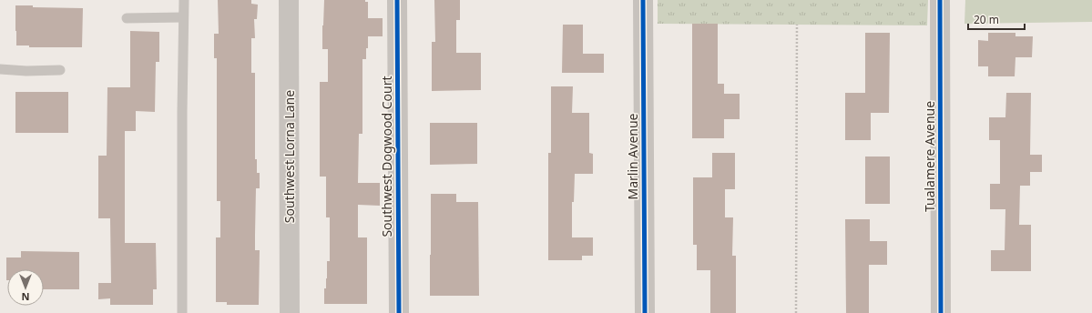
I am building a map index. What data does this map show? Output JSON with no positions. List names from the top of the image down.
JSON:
{
  "streets": {
    "street": [
      "Southwest Lorna Lane",
      "Southwest Dogwood Court",
      "Marlin Avenue",
      "Tualamere Avenue"
    ]
  },
  "scale_bar": "20 m",
  "north": "bottom"
}
